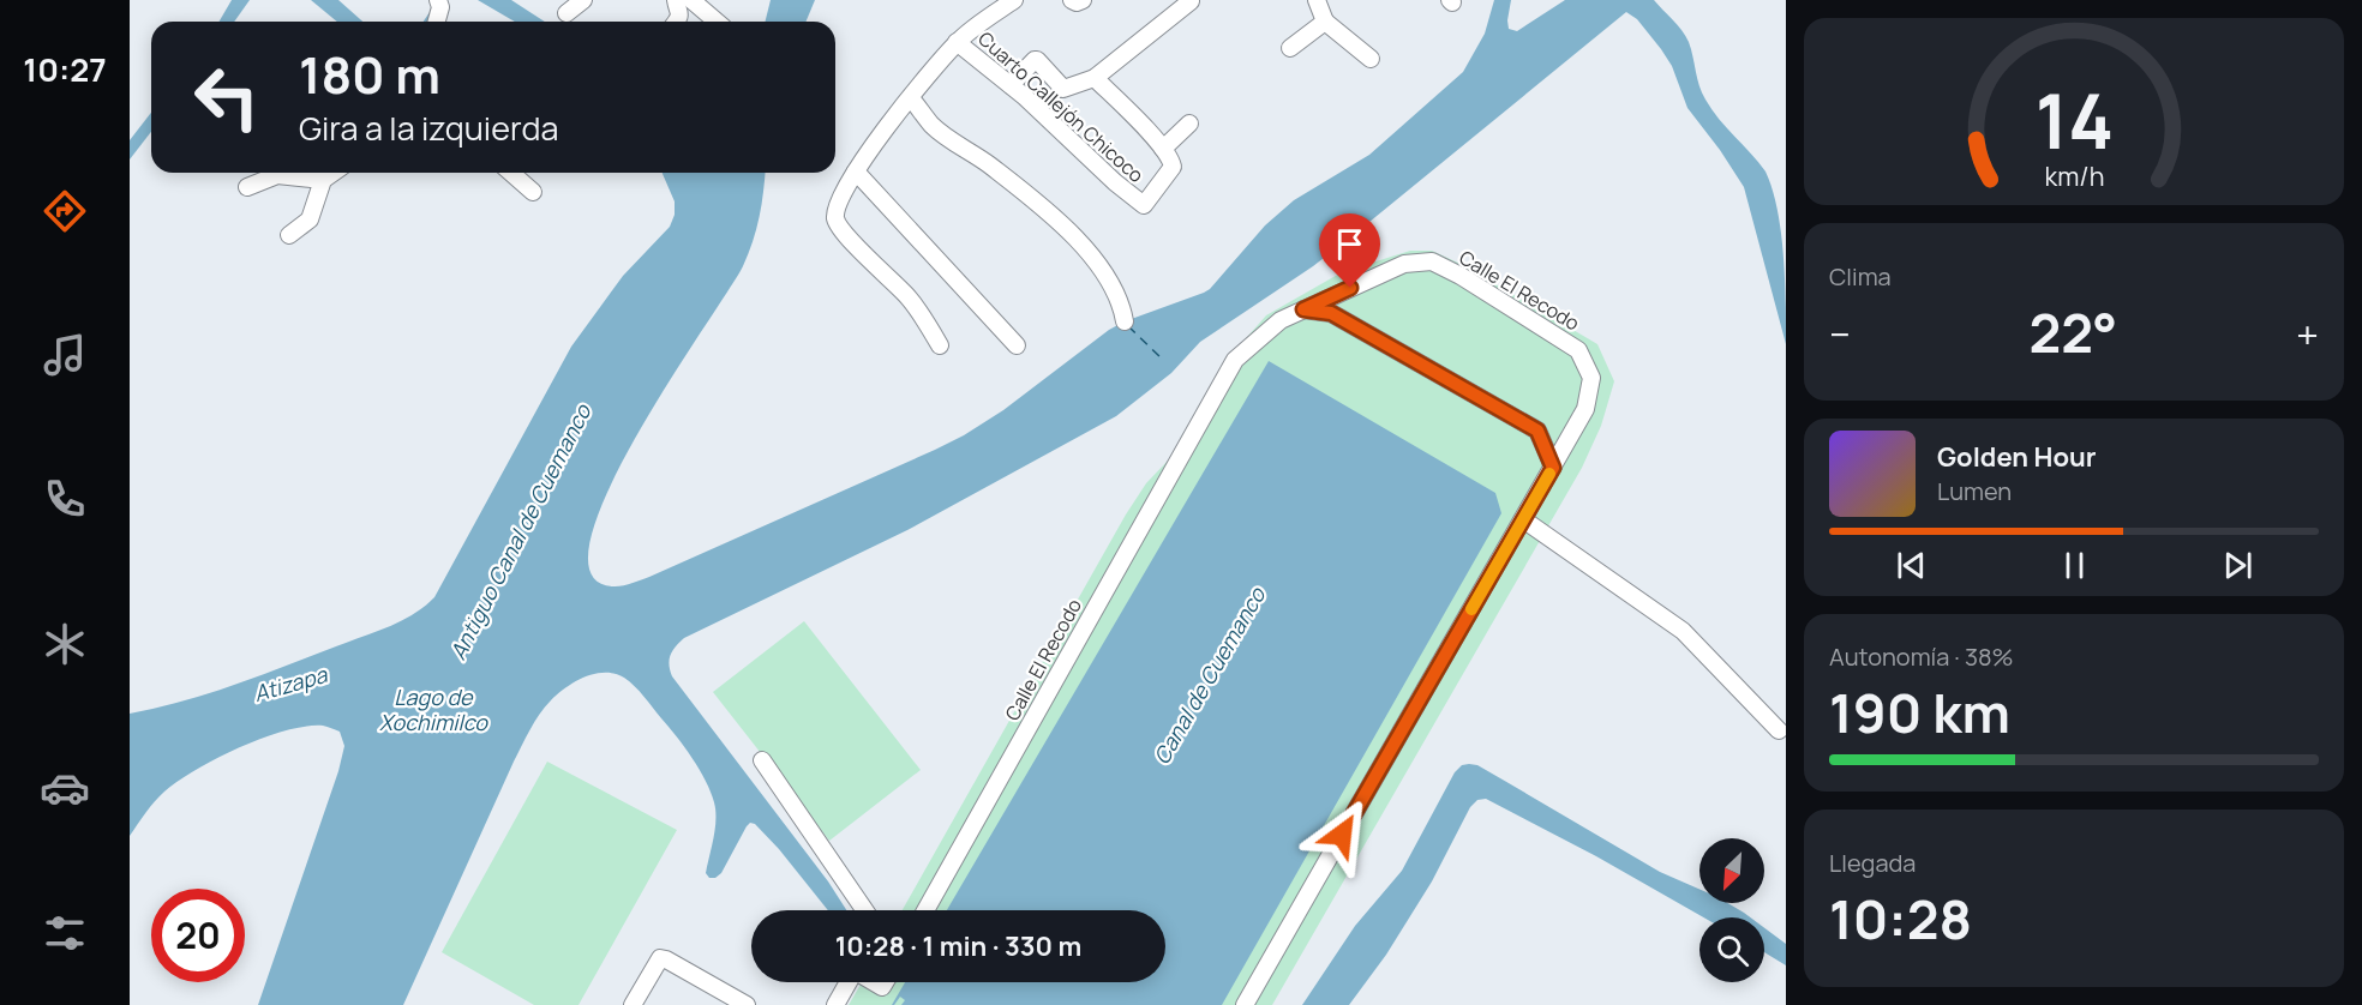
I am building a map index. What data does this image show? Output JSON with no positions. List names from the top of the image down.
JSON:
{
  "streets": {
    "street": ["Cuarto Callejón Chicoco", "Calle El Recodo"]
  },
  "water": [
    "Antiguo Canal de Cuemanco",
    "Canal de Cuemanco",
    "Atizapa",
    "Lago de Xochimilco"
  ],
  "north": "bottom left",
  "page": {
    "tabs": "10:27",
    "turn": ["180 m", "Gira a la izquierda"],
    "tile": [
      "Clima",
      ["Autonomía · 38%", "190 km"],
      ["Llegada", "10:28"]
    ],
    "heat": ["−", "22°", "+"],
    "song": ["Golden Hour", "Lumen"],
    "limit": "20",
    "trip": "10:28 · 1 min · 330 m",
    "gauge": ["14", "km/h"]
  }
}
